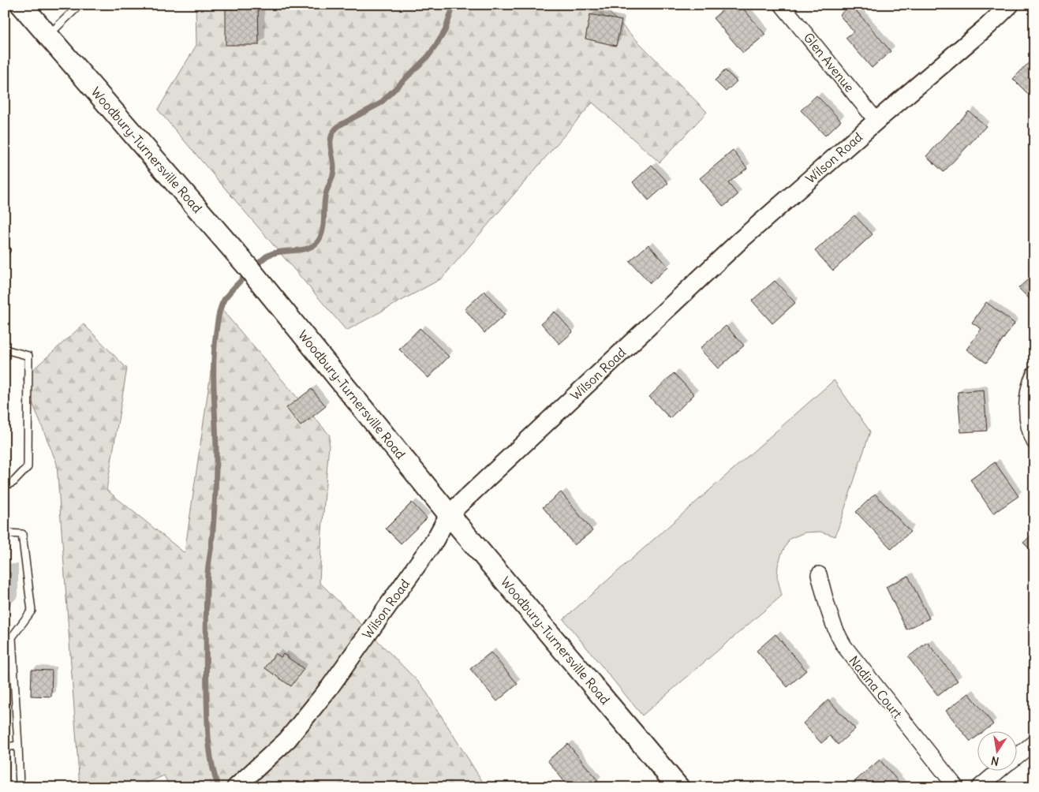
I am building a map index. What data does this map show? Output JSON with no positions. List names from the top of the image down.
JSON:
{
  "streets": {
    "main road": ["Woodbury-Turnersville Road"],
    "street": ["Glen Avenue", "Wilson Road", "Nadina Court"]
  },
  "crossings": [
    ["Glen Avenue", "Wilson Road"],
    ["Woodbury-Turnersville Road", "Wilson Road"]
  ],
  "north": "bottom"
}
